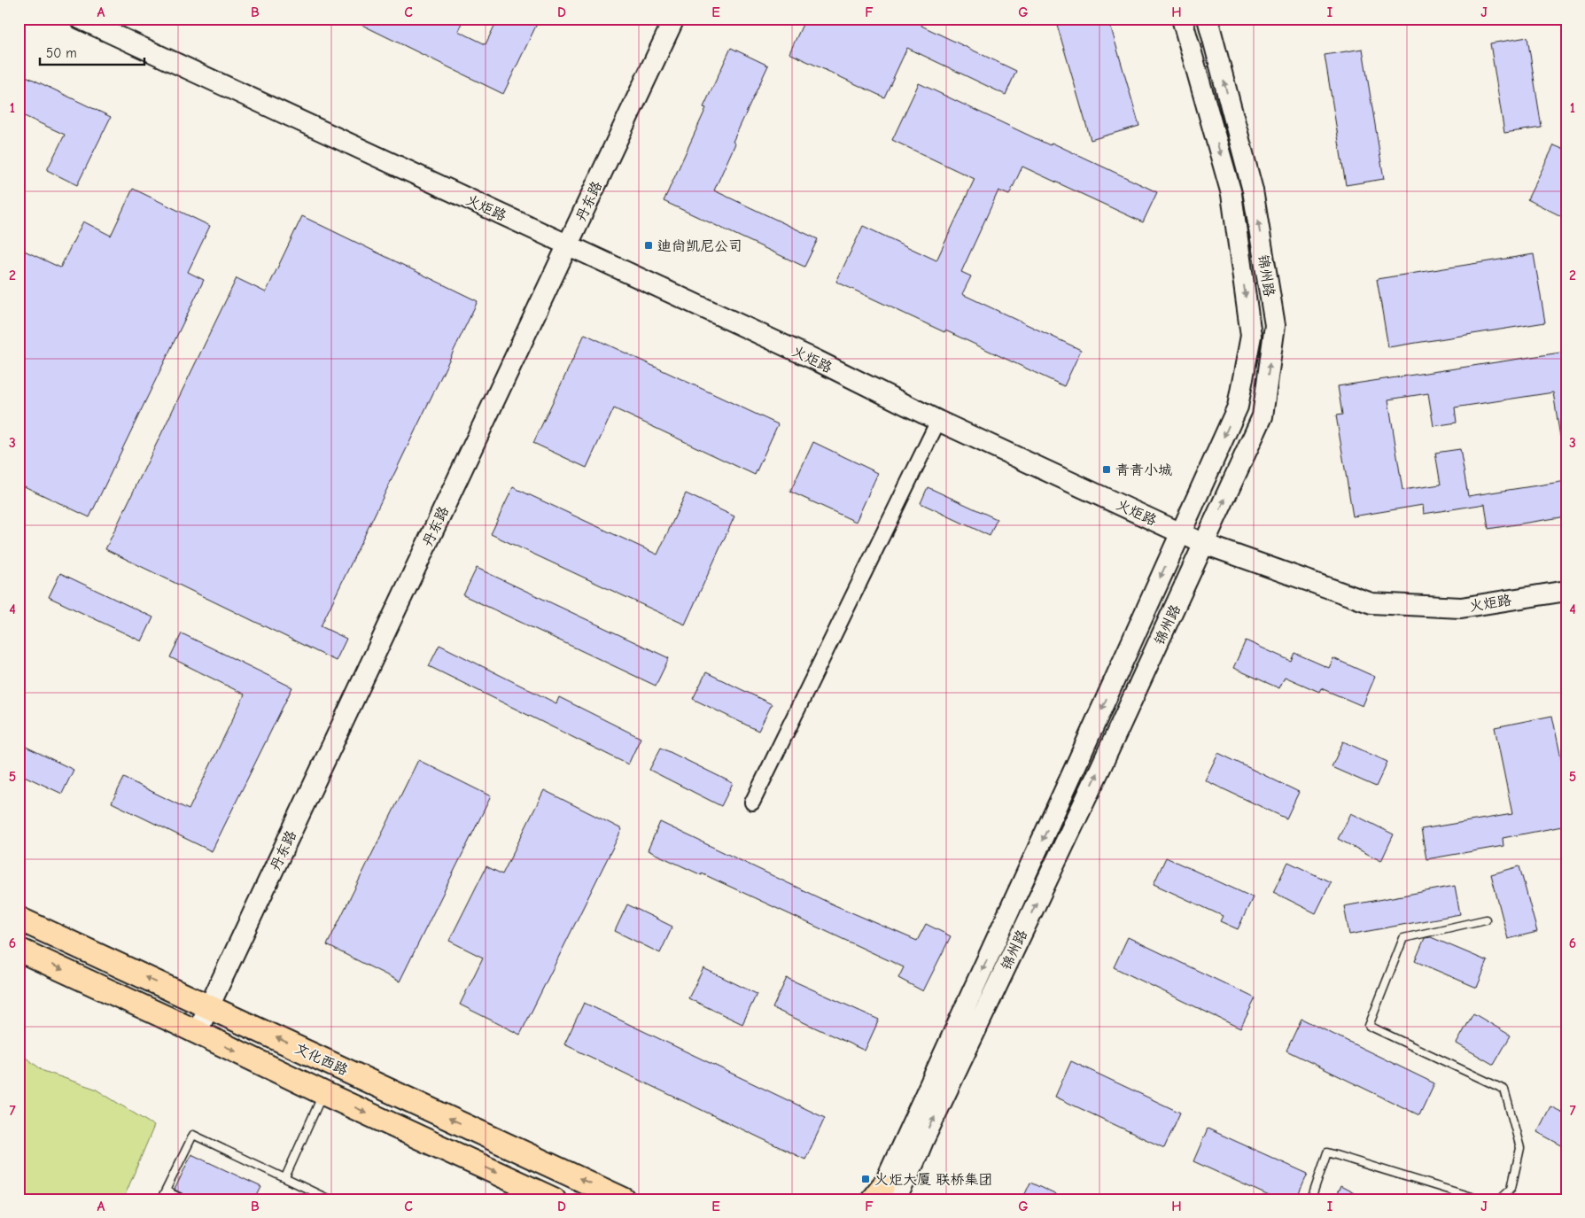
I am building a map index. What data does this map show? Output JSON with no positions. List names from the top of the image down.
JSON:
{
  "streets": {
    "main road": [
      "丹东路",
      "火炬路",
      "锦州路",
      "文化西路"
    ]
  },
  "crossings": [
    ["丹东路", "火炬路"],
    ["丹东路", "文化西路"],
    ["火炬路", "锦州路"]
  ],
  "places": {
    "transit": ["迪尚凯尼公司", "青青小城", "火炬大厦 联桥集团"]
  },
  "scale_bar": "50 m",
  "grid": {
    "columns": [
      "A",
      "B",
      "C",
      "D",
      "E",
      "F",
      "G",
      "H",
      "I",
      "J"
    ],
    "rows": [
      "1",
      "2",
      "3",
      "4",
      "5",
      "6",
      "7"
    ]
  }
}
